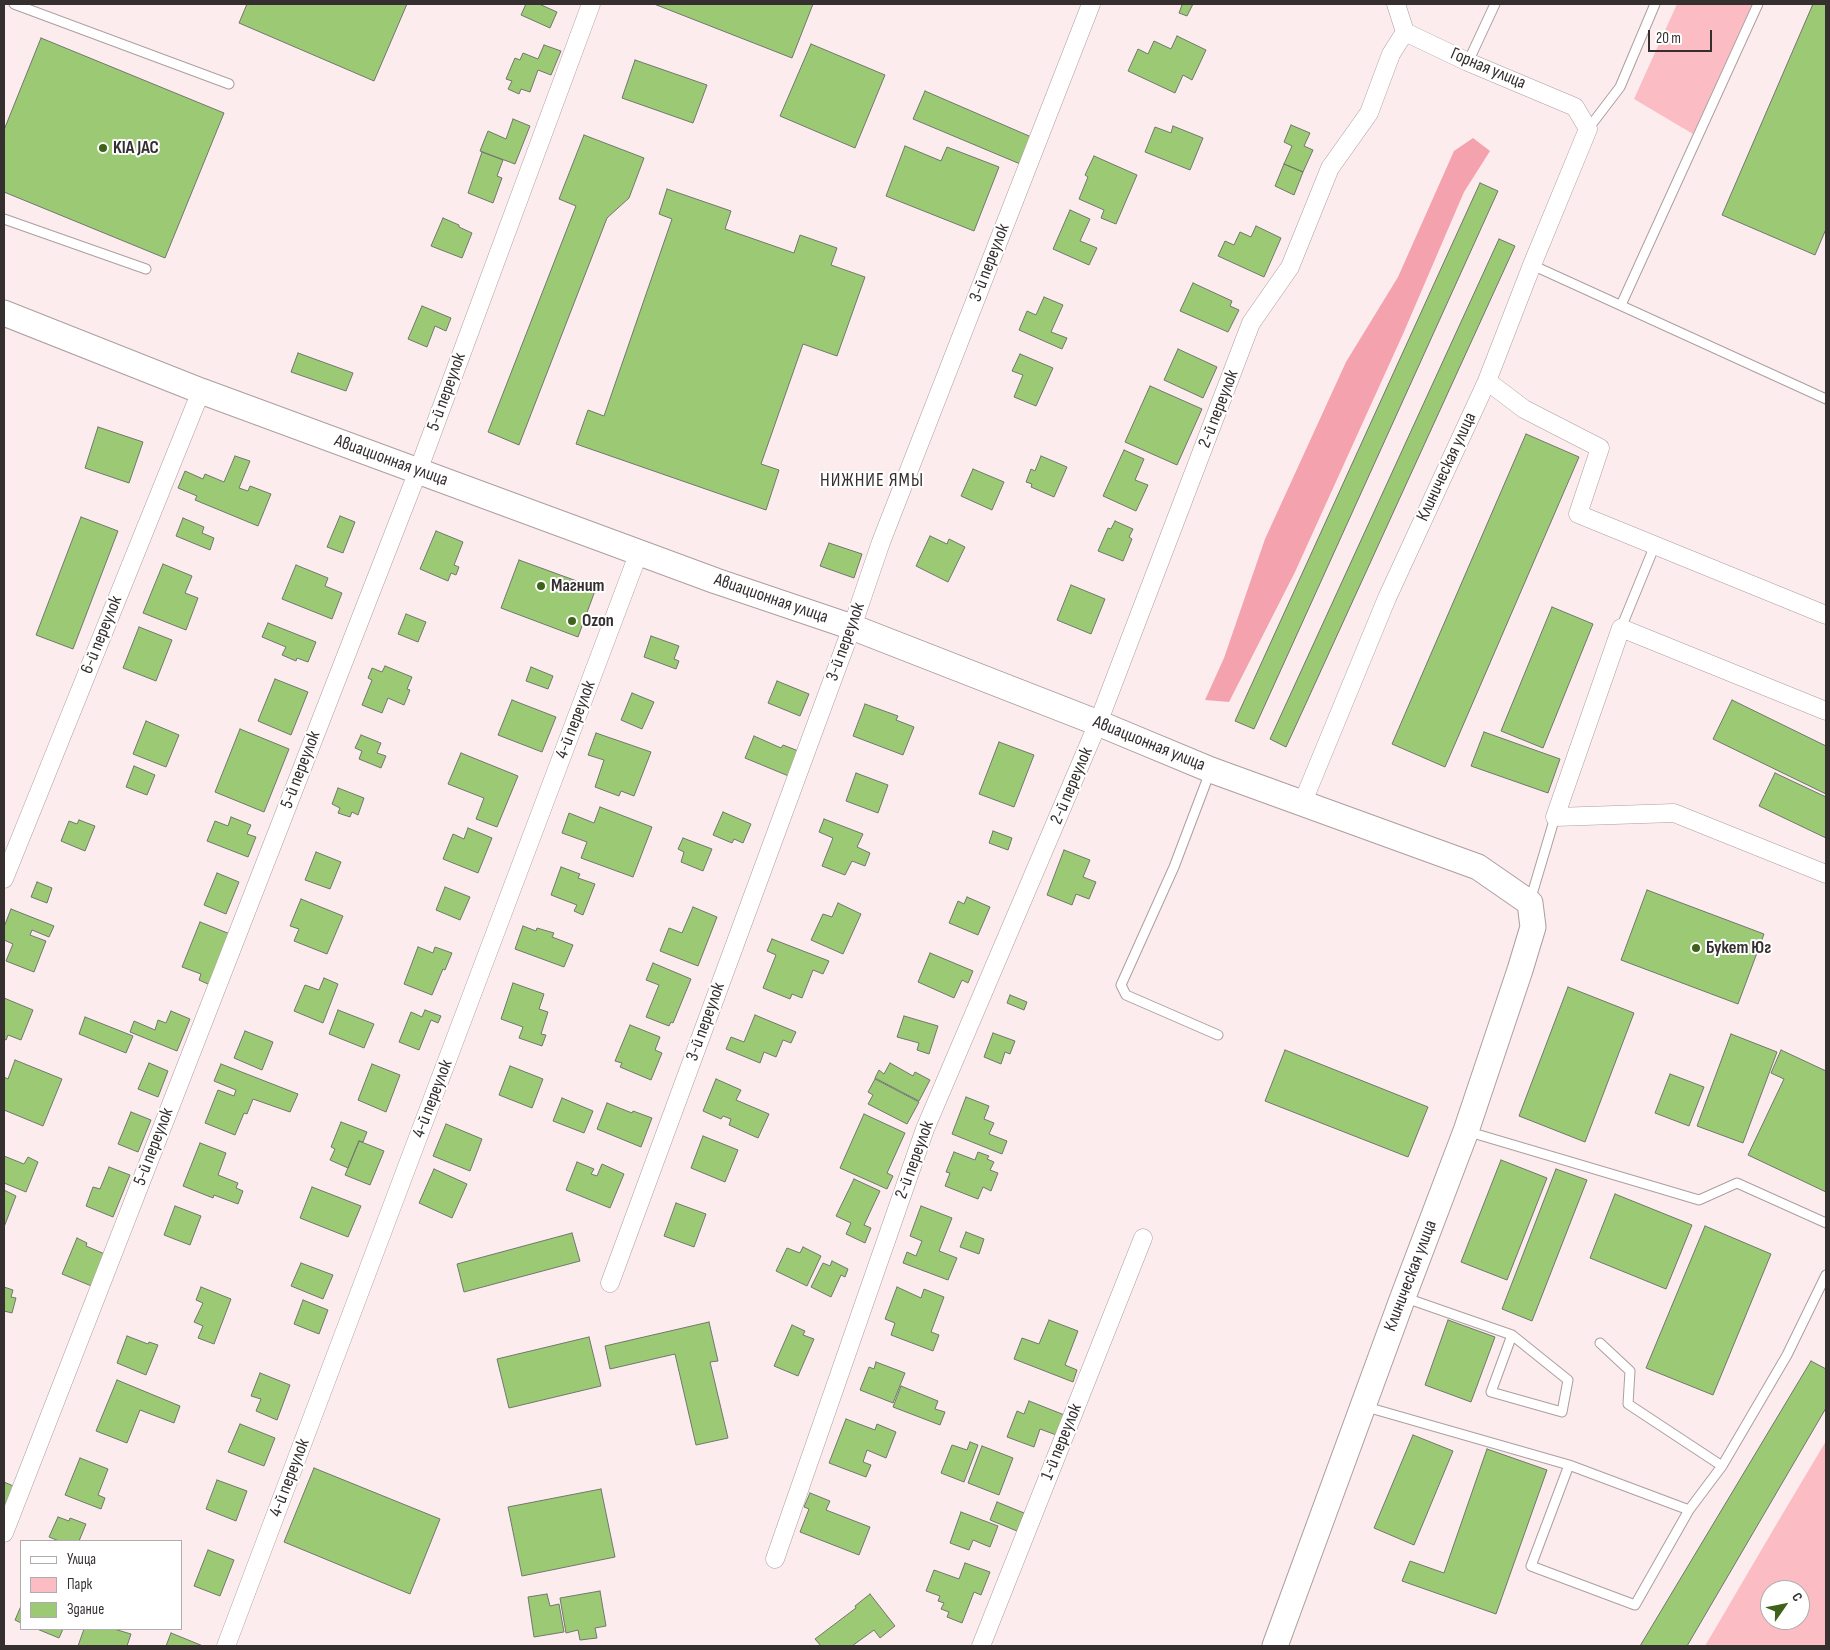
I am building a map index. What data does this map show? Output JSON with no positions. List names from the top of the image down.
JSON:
{
  "streets": {
    "main road": ["Авиационная улица", "Клиническая улица"],
    "street": [
      "Горная улица",
      "3-й переулок",
      "5-й переулок",
      "2-й переулок",
      "6-й переулок",
      "4-й переулок",
      "1-й переулок"
    ]
  },
  "crossings": [
    ["Горная улица", "2-й переулок"],
    ["Горная улица", "Клиническая улица"],
    ["3-й переулок", "Авиационная улица"],
    ["5-й переулок", "Авиационная улица"],
    ["2-й переулок", "Авиационная улица"],
    ["Авиационная улица", "Клиническая улица"],
    ["Авиационная улица", "6-й переулок"],
    ["Авиационная улица", "4-й переулок"]
  ],
  "districts": ["НИЖНИЕ ЯМЫ"],
  "places": [
    "KIA JAC",
    "Магнит",
    "Ozon",
    "Букет Юг"
  ],
  "legend": ["Улица", "Парк", "Здание"],
  "scale_bar": "20 m",
  "north": "top right"
}
